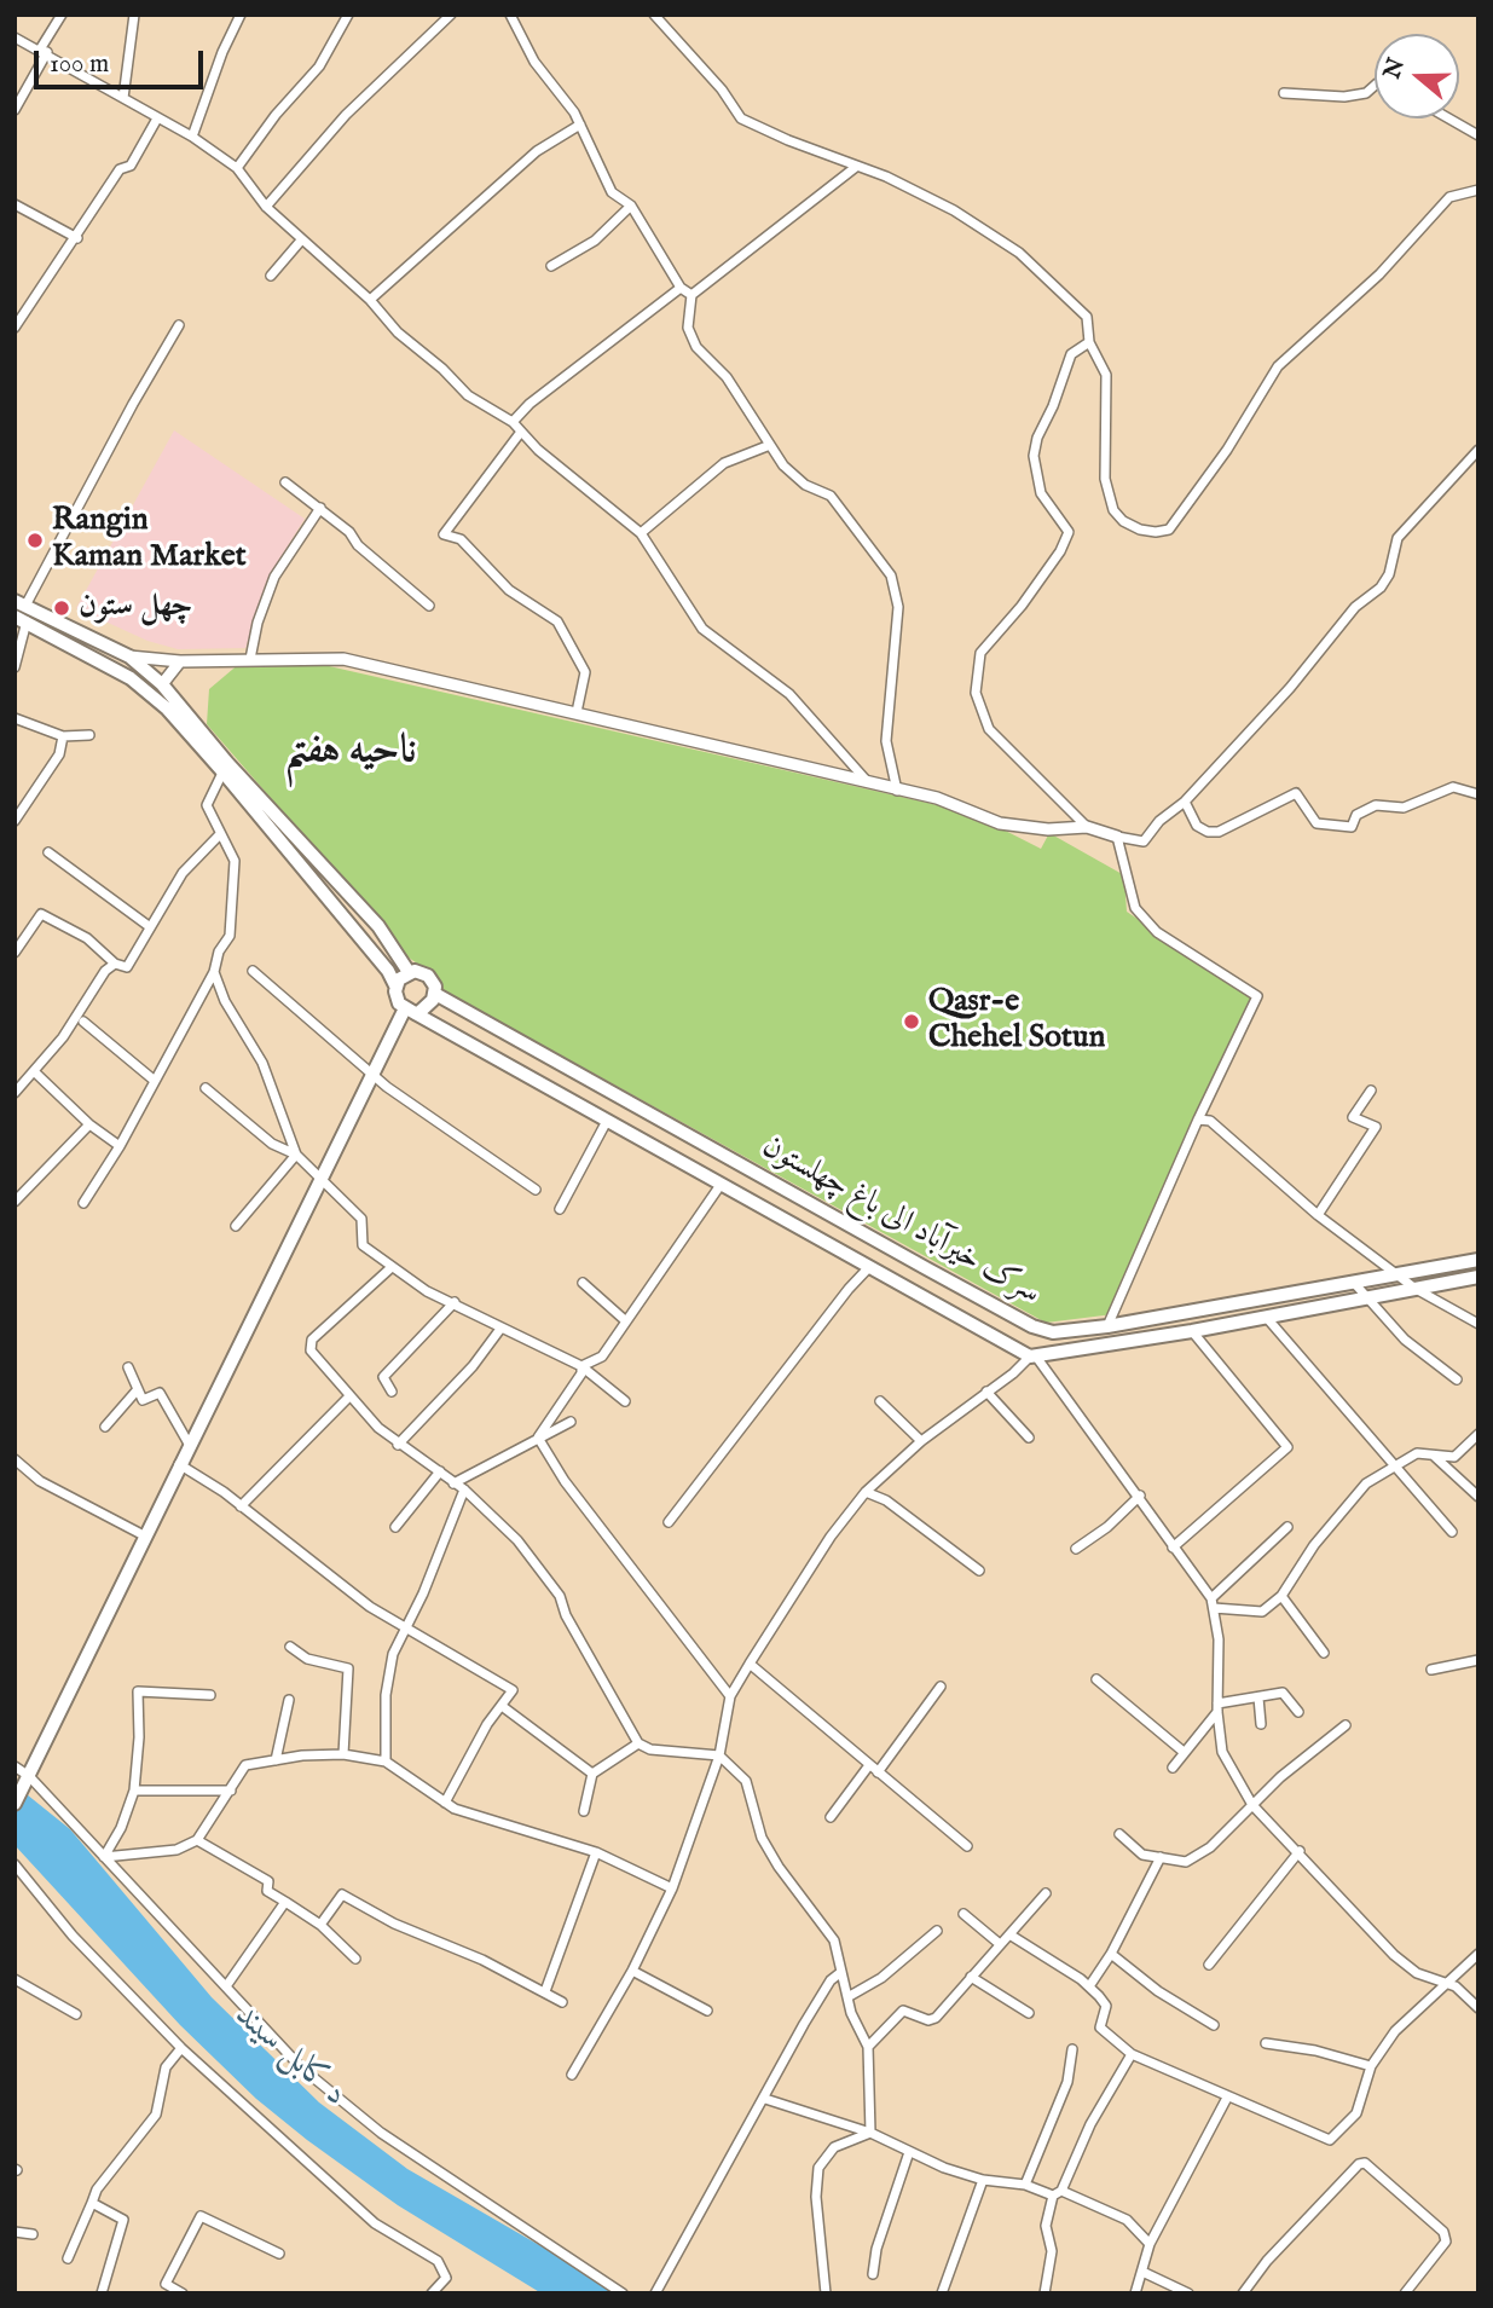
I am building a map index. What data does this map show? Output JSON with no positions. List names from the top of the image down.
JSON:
{
  "streets": {
    "main road": ["سرک خیرآباد الی باغ چهلستون"]
  },
  "districts": ["ناحیه هفتم"],
  "water": ["د کابل سيند"],
  "places": ["Rangin Kaman Market", "چهل ستون", "Qasr-e Chehel Sotun"],
  "scale_bar": "100 m",
  "north": "left"
}
